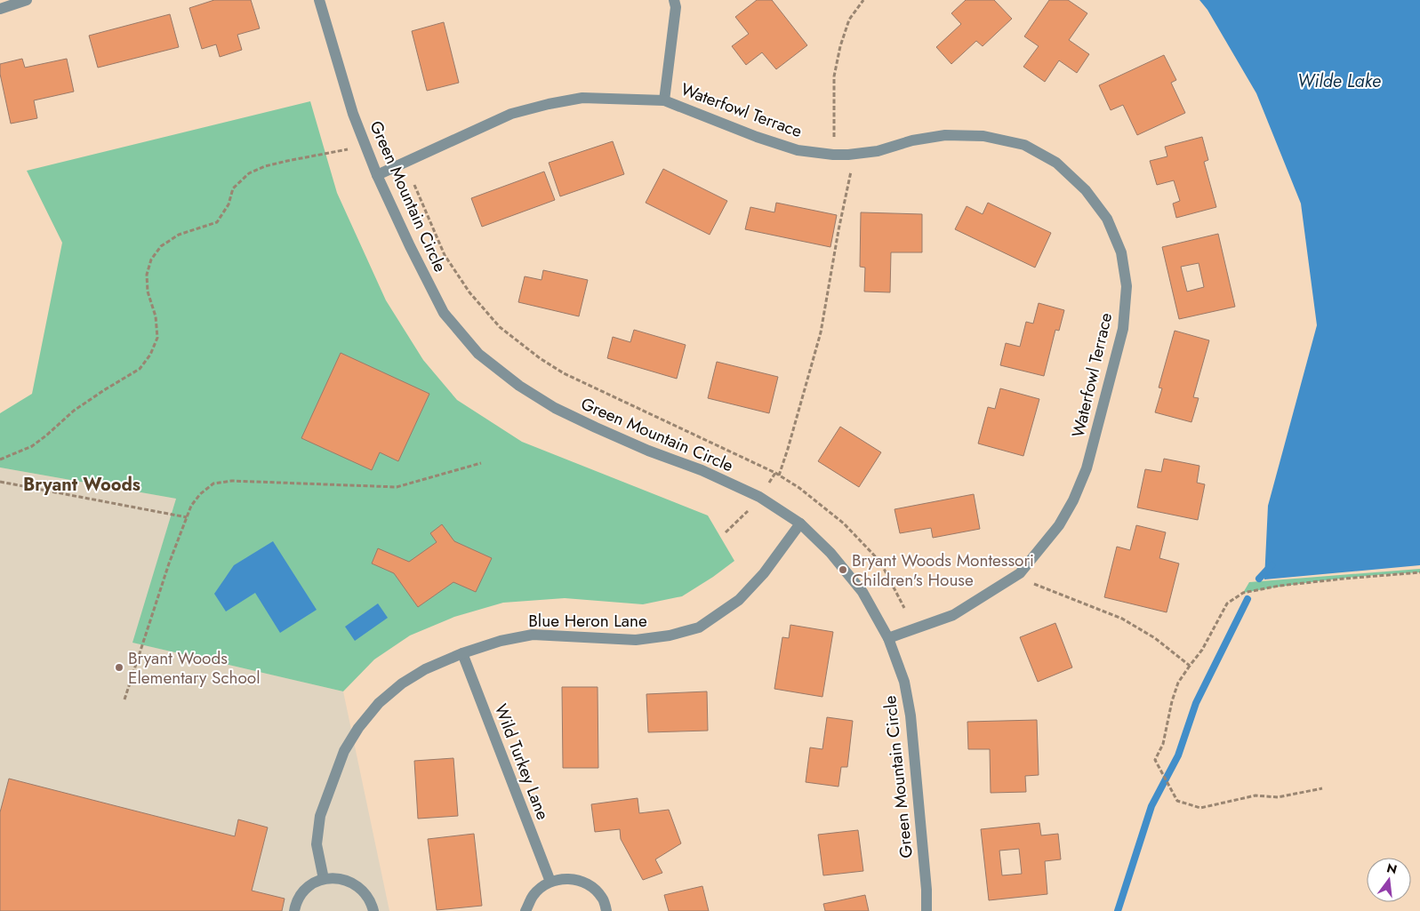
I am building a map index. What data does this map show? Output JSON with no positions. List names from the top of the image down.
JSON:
{
  "streets": {
    "street": [
      "Waterfowl Terrace",
      "Green Mountain Circle",
      "Blue Heron Lane",
      "Wild Turkey Lane"
    ]
  },
  "crossings": [
    ["Waterfowl Terrace", "Green Mountain Circle"],
    ["Green Mountain Circle", "Blue Heron Lane"],
    ["Blue Heron Lane", "Wild Turkey Lane"]
  ],
  "districts": ["Bryant Woods"],
  "water": ["Wilde Lake"],
  "places": ["Bryant Woods Montessori Children's House", "Bryant Woods Elementary School"],
  "north": "top"
}
